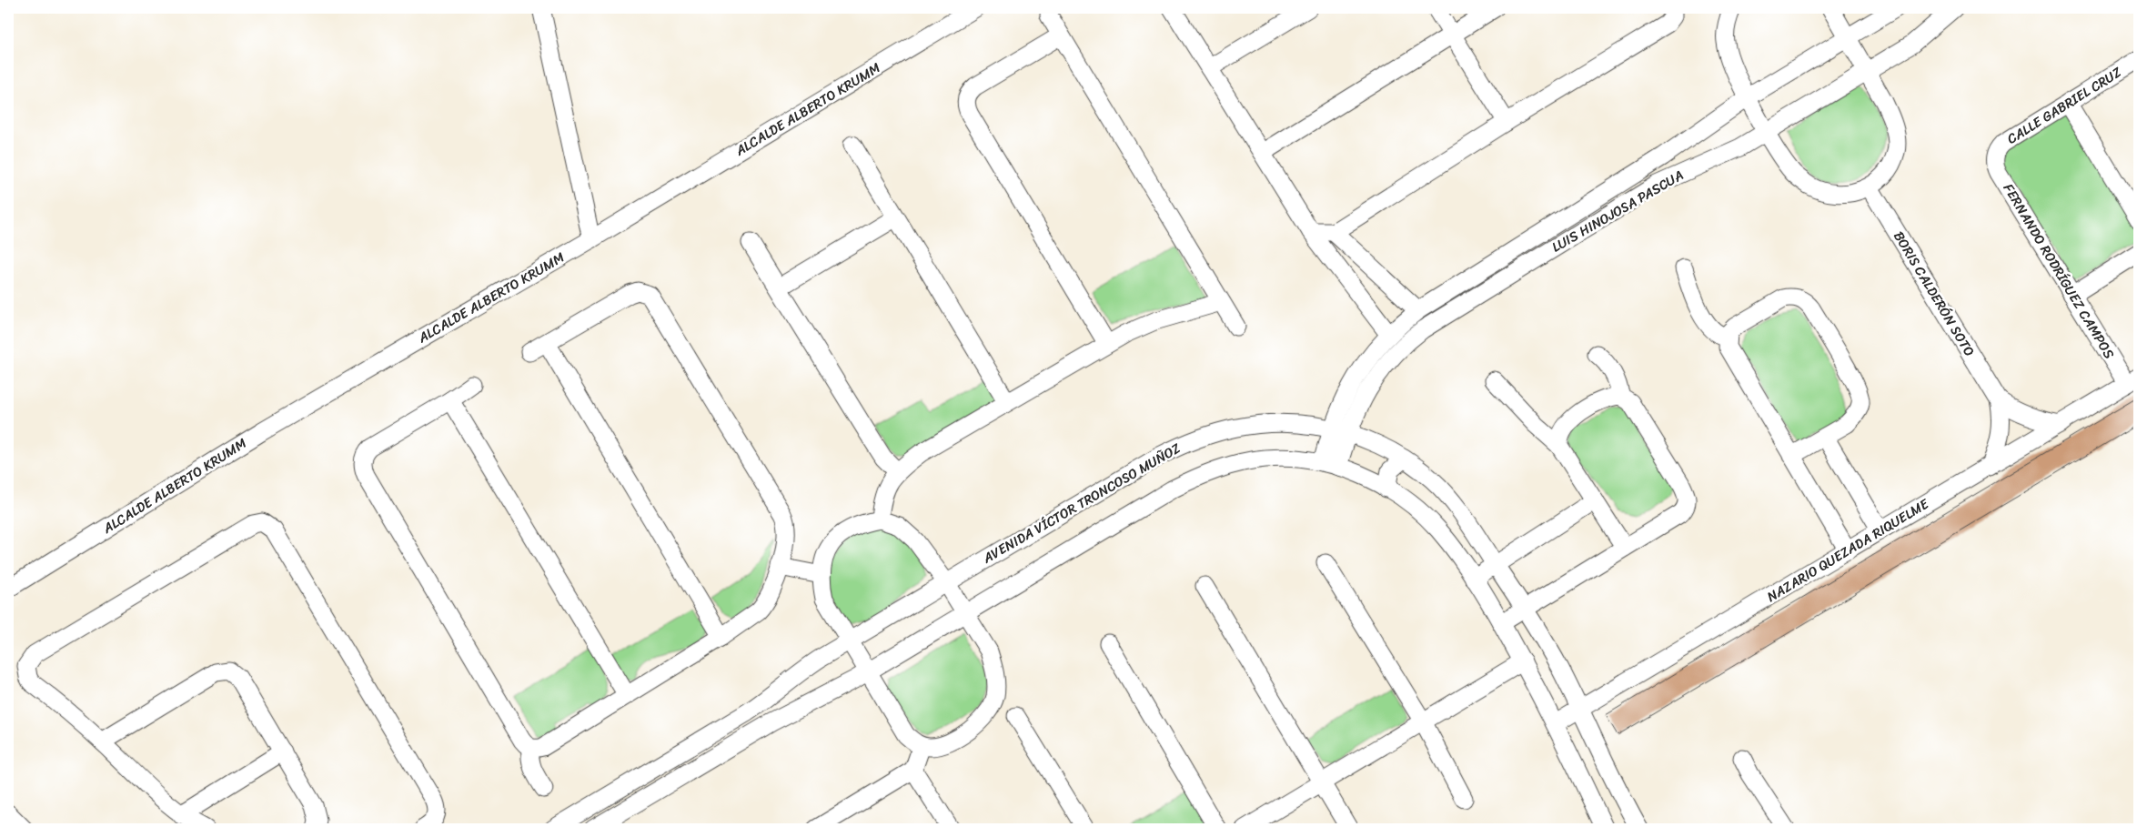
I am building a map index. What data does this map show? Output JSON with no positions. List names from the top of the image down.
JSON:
{
  "streets": {
    "street": [
      "CALLE GABRIEL CRUZ",
      "ALCALDE ALBERTO KRUMM",
      "LUIS HINOJOSA PASCUA",
      "FERNANDO RODRÍGUEZ CAMPOS",
      "BORIS CALDERÓN SOTO",
      "AVENIDA VÍCTOR TRONCOSO MUÑOZ",
      "NAZARIO QUEZADA RIQUELME"
    ]
  },
  "crossings": [
    ["CALLE GABRIEL CRUZ", "FERNANDO RODRÍGUEZ CAMPOS"],
    ["LUIS HINOJOSA PASCUA", "AVENIDA VÍCTOR TRONCOSO MUÑOZ"],
    ["FERNANDO RODRÍGUEZ CAMPOS", "NAZARIO QUEZADA RIQUELME"],
    ["BORIS CALDERÓN SOTO", "NAZARIO QUEZADA RIQUELME"],
    ["AVENIDA VÍCTOR TRONCOSO MUÑOZ", "NAZARIO QUEZADA RIQUELME"]
  ]
}
